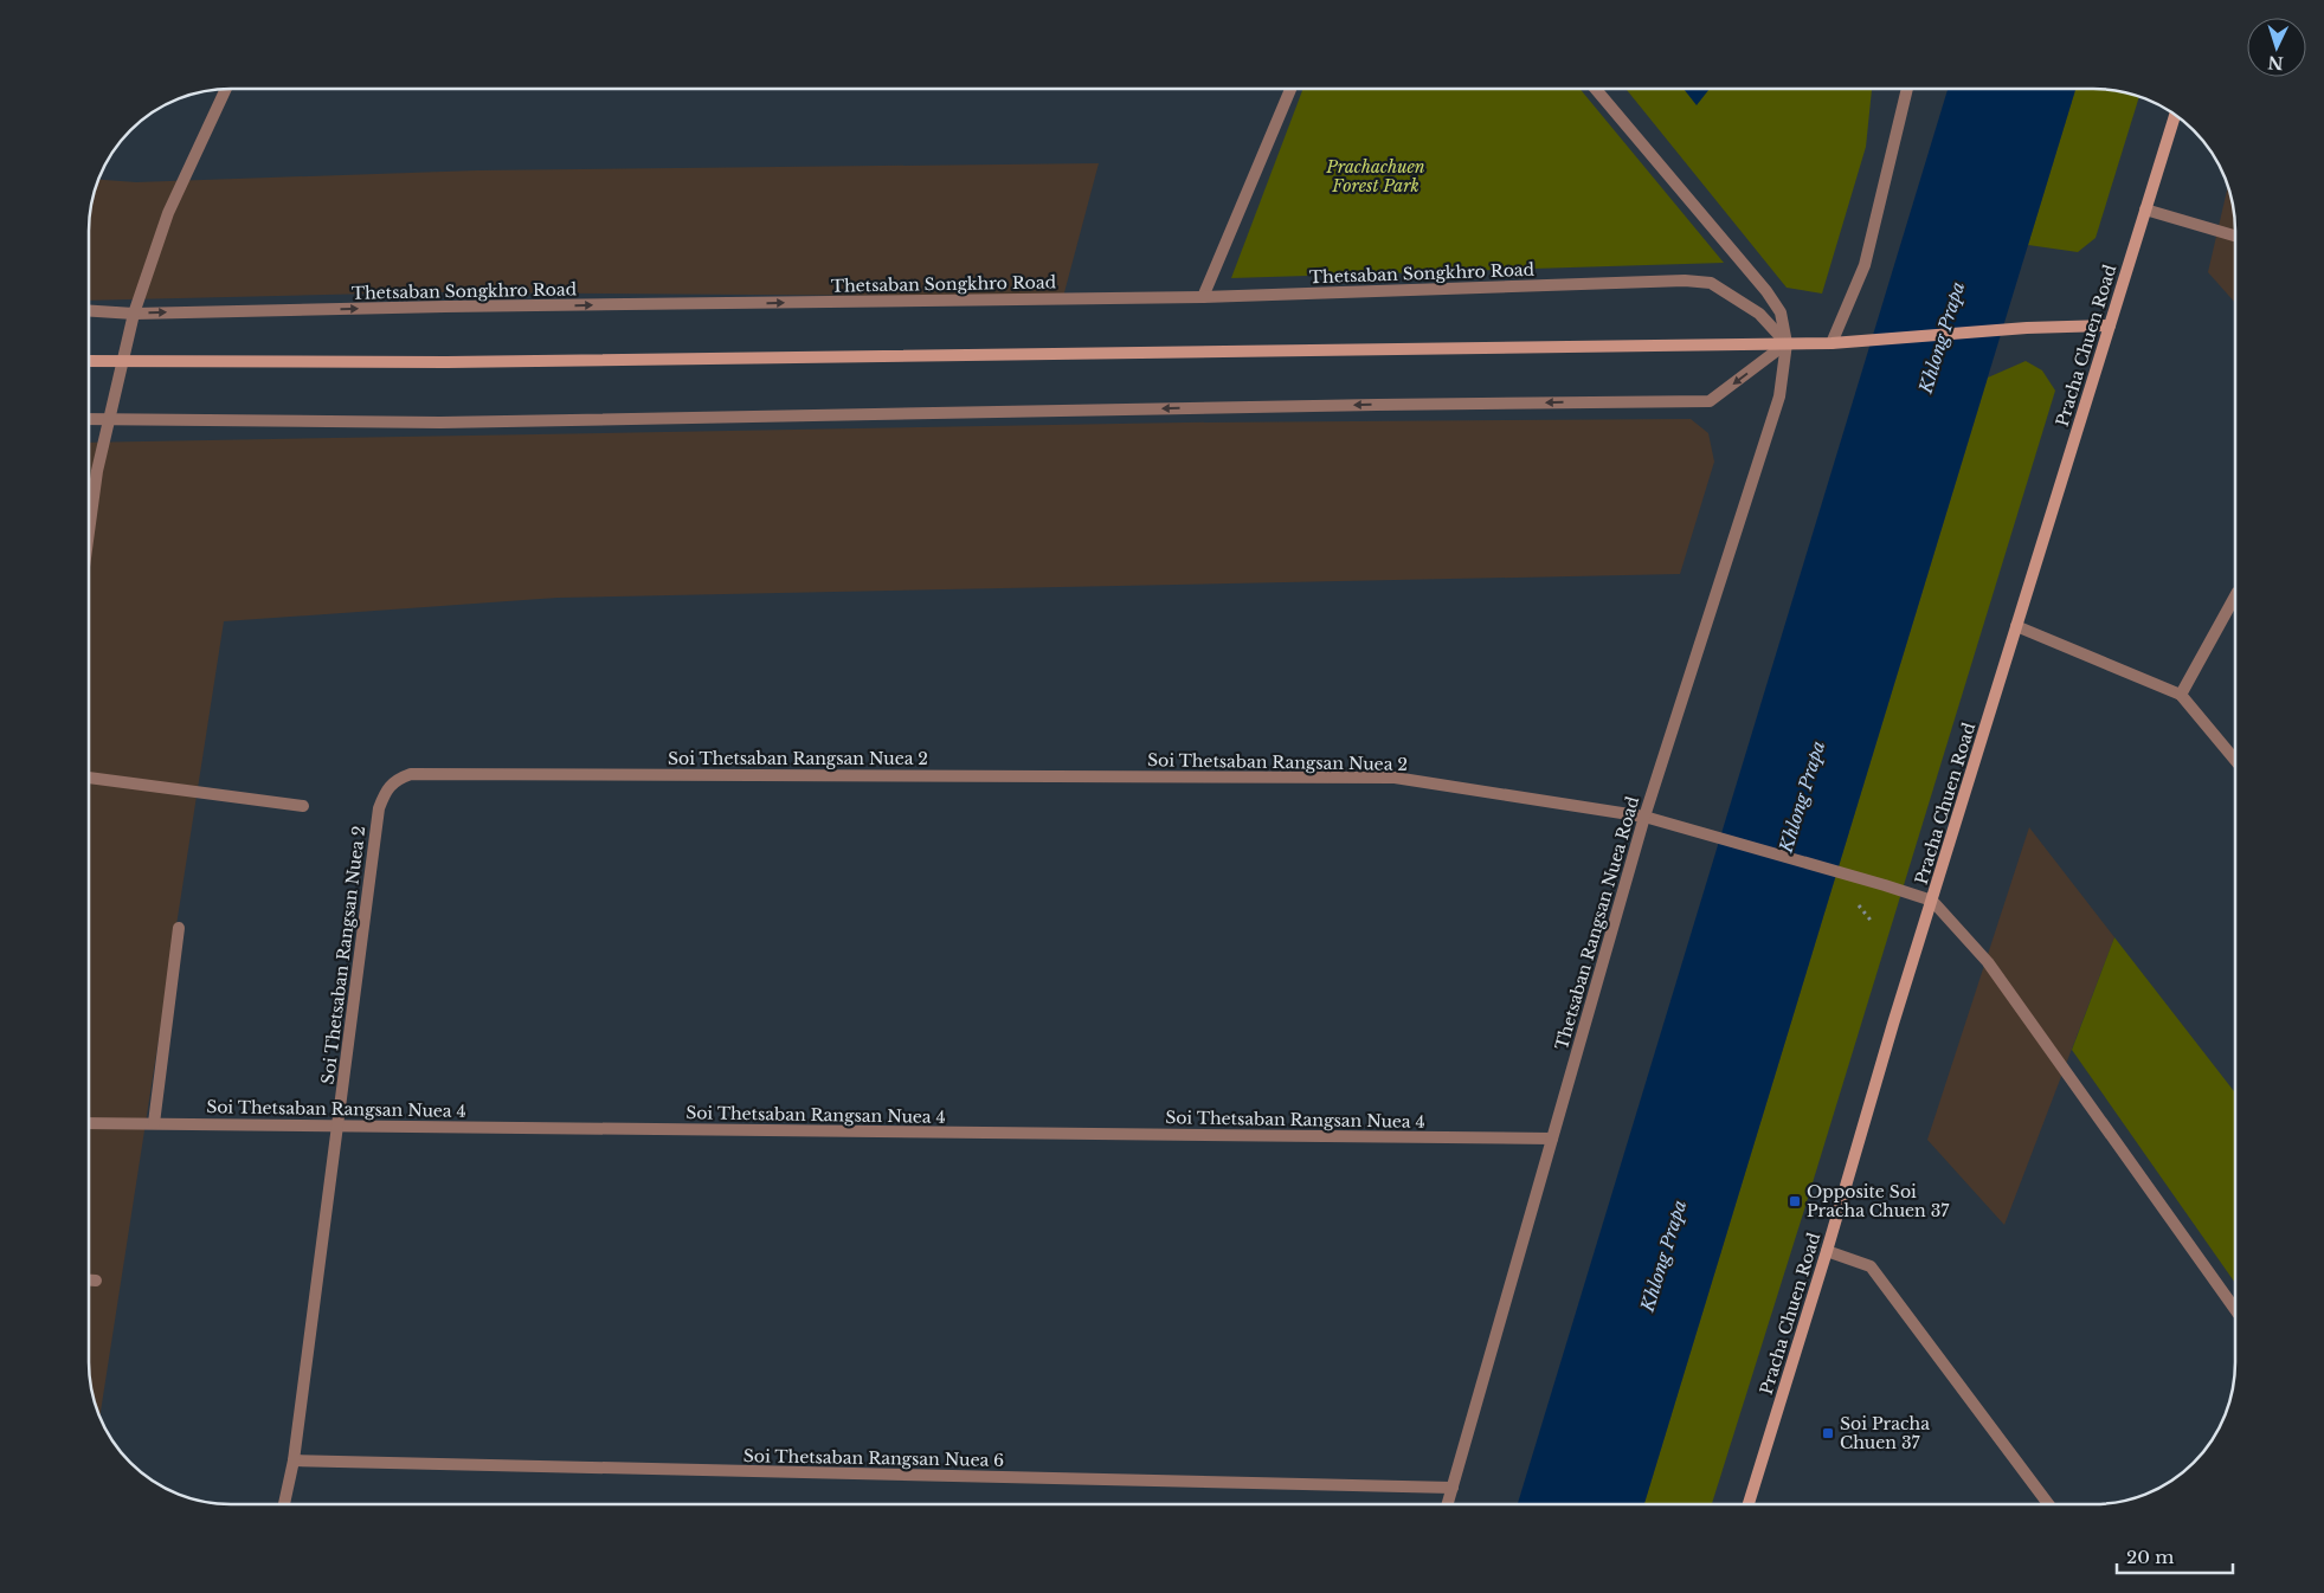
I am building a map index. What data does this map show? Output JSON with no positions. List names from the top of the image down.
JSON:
{
  "streets": {
    "street": [
      "Thetsaban Songkhro Road",
      "Pracha Chuen Road",
      "Soi Thetsaban Rangsan Nuea 2",
      "Thetsaban Rangsan Nuea Road",
      "Soi Thetsaban Rangsan Nuea 4",
      "Soi Thetsaban Rangsan Nuea 6"
    ]
  },
  "crossings": [
    ["Thetsaban Songkhro Road", "Thetsaban Rangsan Nuea Road"],
    ["Pracha Chuen Road", "Soi Thetsaban Rangsan Nuea 2"],
    ["Soi Thetsaban Rangsan Nuea 2", "Thetsaban Rangsan Nuea Road"],
    ["Soi Thetsaban Rangsan Nuea 2", "Soi Thetsaban Rangsan Nuea 4"],
    ["Soi Thetsaban Rangsan Nuea 2", "Soi Thetsaban Rangsan Nuea 6"],
    ["Thetsaban Rangsan Nuea Road", "Soi Thetsaban Rangsan Nuea 4"],
    ["Thetsaban Rangsan Nuea Road", "Soi Thetsaban Rangsan Nuea 6"]
  ],
  "water": ["Khlong Prapa"],
  "parks": ["Prachachuen Forest Park"],
  "places": {
    "transit": ["Opposite Soi Pracha Chuen 37", "Soi Pracha Chuen 37"]
  },
  "scale_bar": "20 m",
  "north": "bottom"
}
